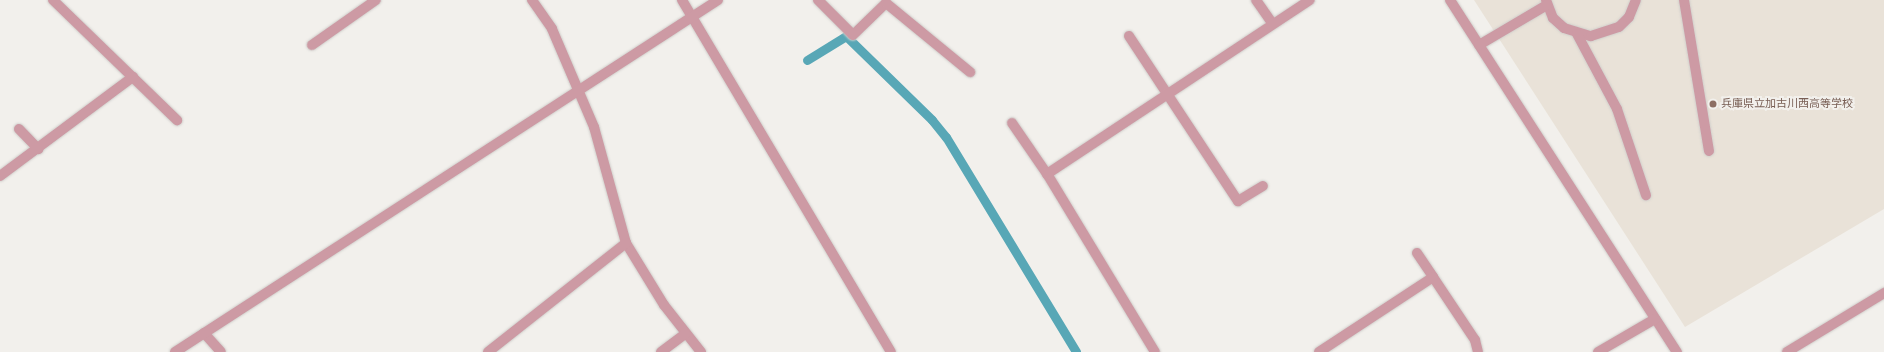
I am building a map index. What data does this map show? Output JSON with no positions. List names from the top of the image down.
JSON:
{
  "places": ["兵庫県立加古川西高等学校"]
}
